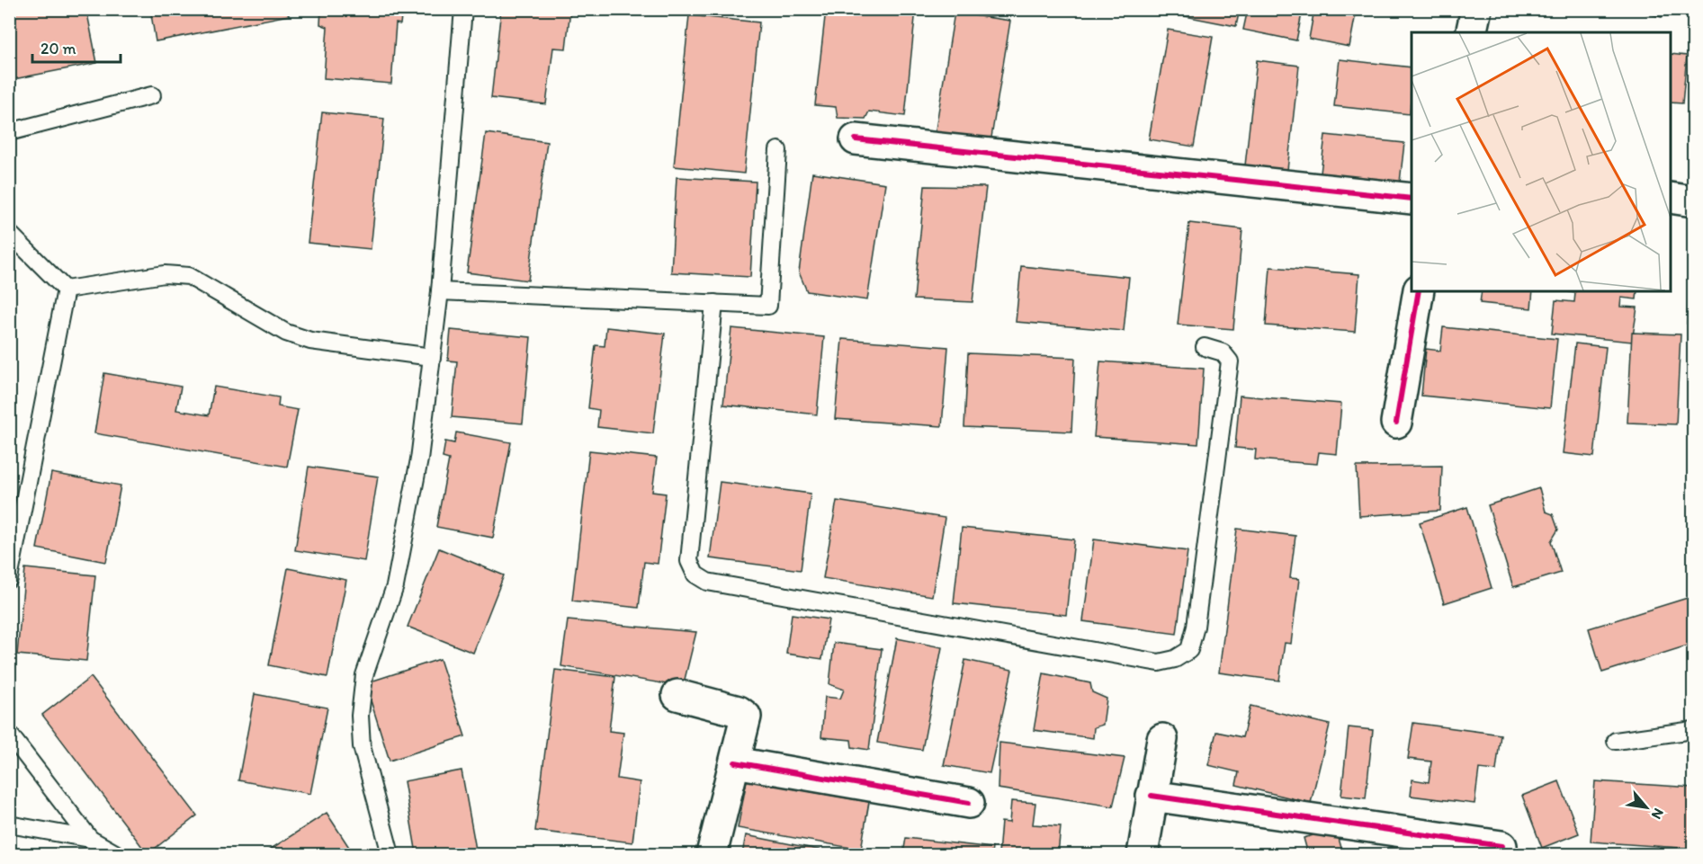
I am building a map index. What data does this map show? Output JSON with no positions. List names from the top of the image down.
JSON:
{
  "scale_bar": "20 m",
  "north": "bottom right"
}
